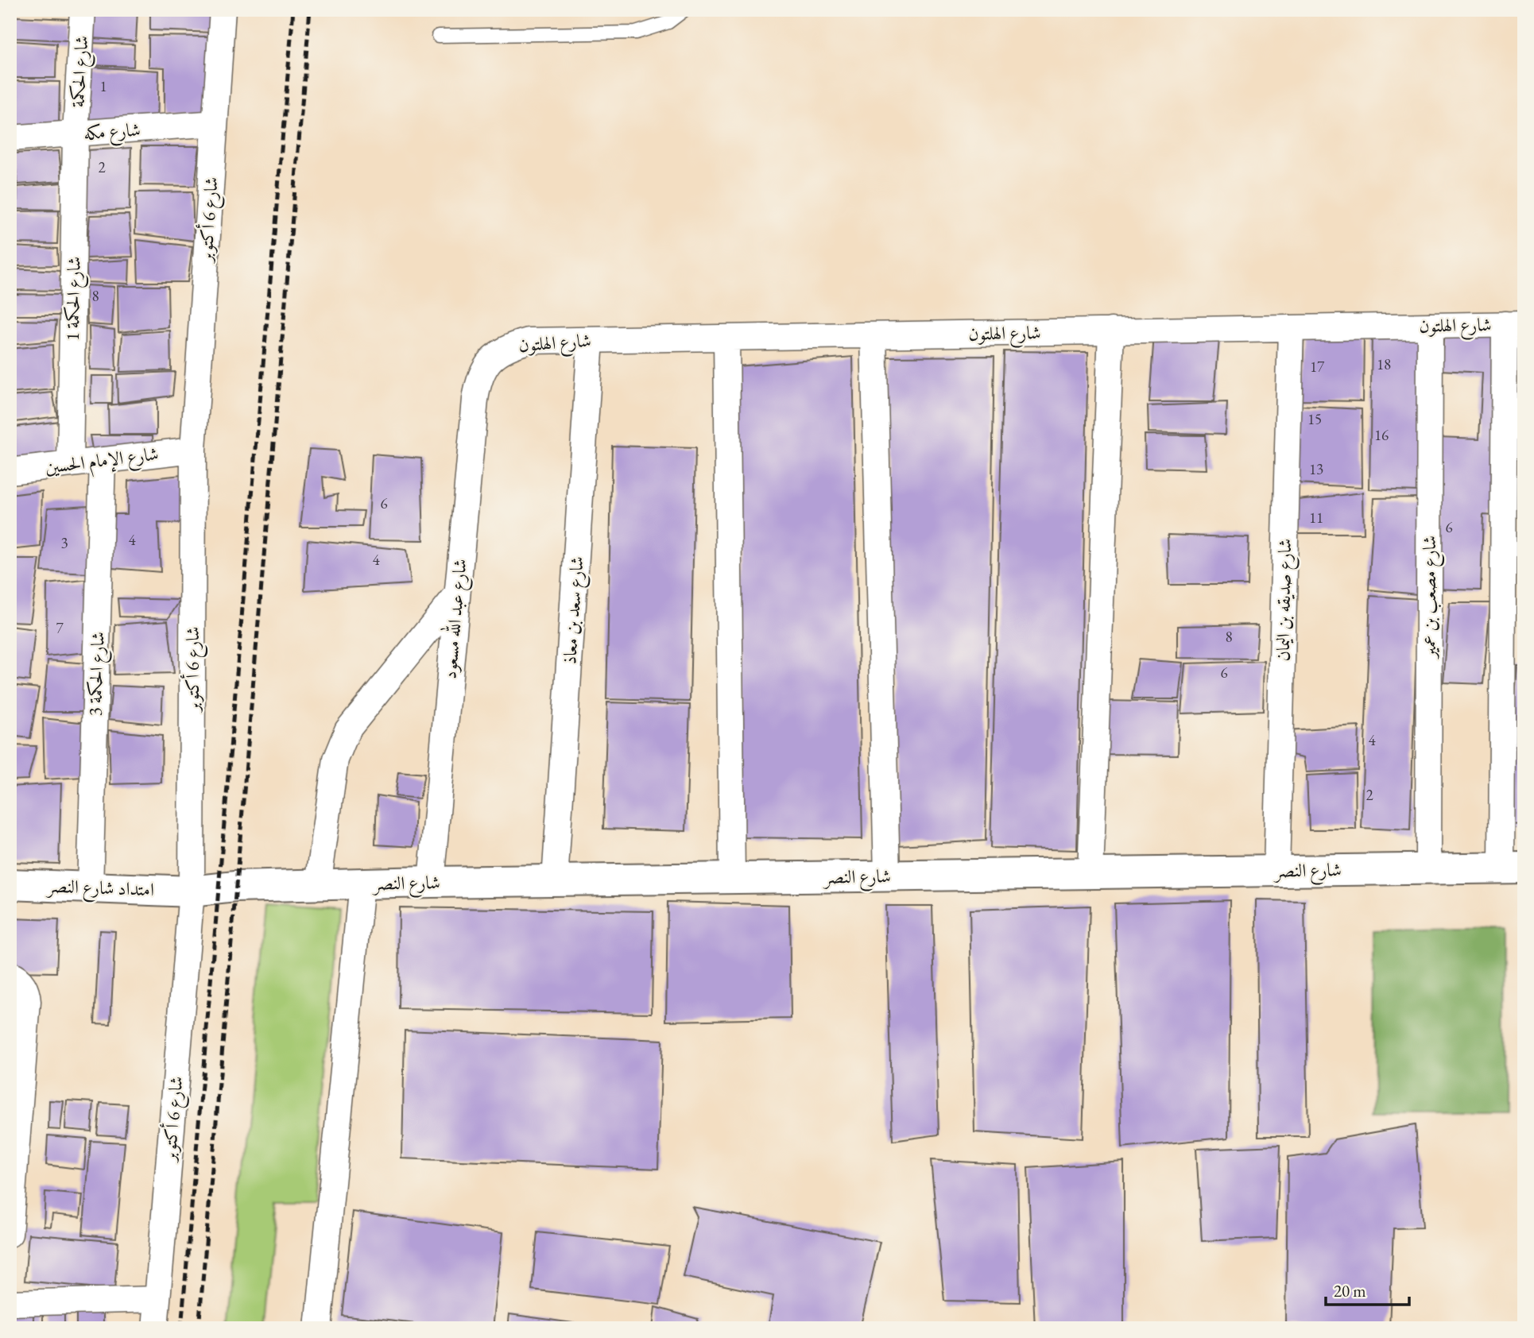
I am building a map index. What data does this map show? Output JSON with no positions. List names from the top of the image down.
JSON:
{
  "streets": {
    "street": [
      "شارع الحكمة",
      "شارع مكه",
      "شارع 6 أكتوبر",
      "شارع الحكمة 1",
      "شارع الهلتون",
      "شارع الإمام الحسين",
      "شارع مصعب بن عمير",
      "شارع صديقه بن اليمان",
      "شارع سعد بن معاذ",
      "شارع عبد الله مسعود",
      "شارع الحكمة 3",
      "شارع النصر",
      "امتداد شارع النصر"
    ]
  },
  "crossings": [
    ["شارع الحكمة", "شارع مكه"],
    ["شارع الحكمة", "شارع الحكمة 1"],
    ["شارع مكه", "شارع 6 أكتوبر"],
    ["شارع مكه", "شارع الحكمة 1"],
    ["شارع 6 أكتوبر", "شارع الإمام الحسين"],
    ["شارع 6 أكتوبر", "شارع النصر"],
    ["شارع 6 أكتوبر", "امتداد شارع النصر"],
    ["شارع الحكمة 1", "شارع الإمام الحسين"],
    ["شارع الهلتون", "شارع مصعب بن عمير"],
    ["شارع الهلتون", "شارع صديقه بن اليمان"],
    ["شارع الهلتون", "شارع سعد بن معاذ"],
    ["شارع الهلتون", "شارع عبد الله مسعود"],
    ["شارع الإمام الحسين", "شارع الحكمة 3"],
    ["شارع مصعب بن عمير", "شارع النصر"],
    ["شارع صديقه بن اليمان", "شارع النصر"],
    ["شارع سعد بن معاذ", "شارع النصر"],
    ["شارع عبد الله مسعود", "شارع النصر"],
    ["شارع الحكمة 3", "امتداد شارع النصر"],
    ["شارع النصر", "امتداد شارع النصر"]
  ],
  "house_numbers": [
    "1",
    "2",
    "8",
    "18",
    "17",
    "15",
    "16",
    "13",
    "6",
    "11",
    "6",
    "4",
    "3",
    "4",
    "7",
    "8",
    "6",
    "4",
    "2"
  ],
  "scale_bar": "20 m"
}
